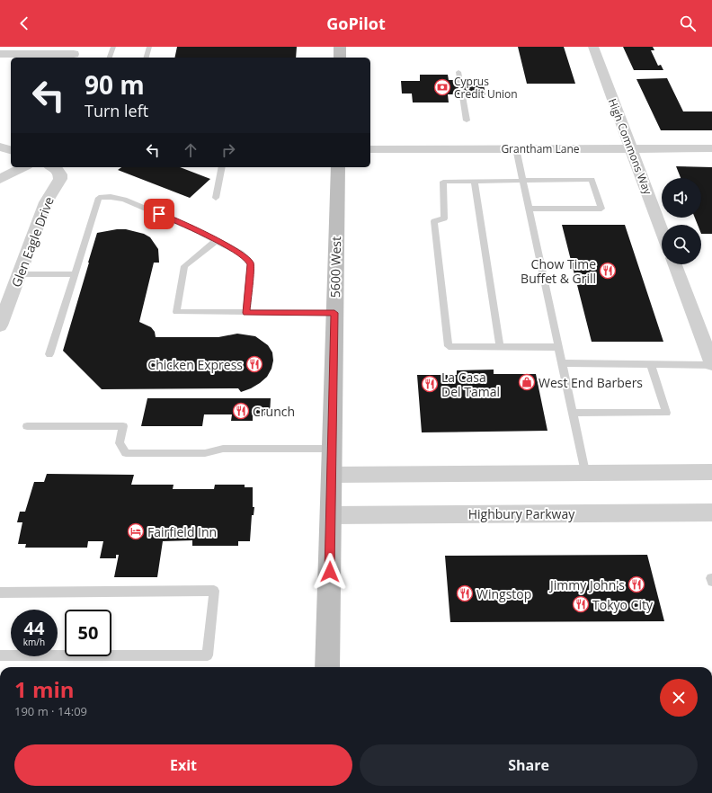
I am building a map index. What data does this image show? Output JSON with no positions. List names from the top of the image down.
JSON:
{
  "streets": {
    "main road": ["5600 West"],
    "street": [
      "High Commons Way",
      "Grantham Lane",
      "Glen Eagle Drive",
      "Highbury Parkway"
    ]
  },
  "crossings": [
    ["High Commons Way", "Grantham Lane"],
    ["5600 West", "Highbury Parkway"]
  ],
  "places": {
    "bank": ["Cyprus Credit Union"],
    "restaurant": [
      "Chow Time Buffet & Grill",
      "Chicken Express",
      "La Casa Del Tamal",
      "Crunch",
      "Jimmy John's",
      "Wingstop",
      "Tokyo City"
    ],
    "shop": ["West End Barbers"],
    "hotel": ["Fairfield Inn"]
  },
  "page": {
    "header": "GoPilot",
    "turn": ["90 m", "Turn left"],
    "speed": "44 km/h",
    "limit": "50",
    "heading": ["1 min", "190 m · 14:09"],
    "buttons": ["Exit", "Share"]
  }
}
